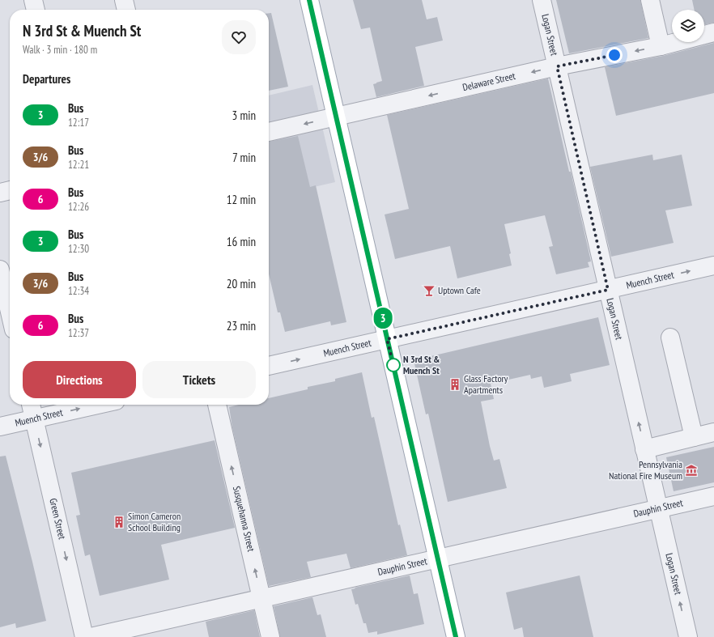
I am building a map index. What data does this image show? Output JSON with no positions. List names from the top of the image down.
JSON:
{
  "streets": {
    "street": [
      "Logan Street",
      "Delaware Street",
      "Muench Street",
      "Dauphin Street",
      "Green Street",
      "Susquehanna Street"
    ]
  },
  "crossings": [
    ["Logan Street", "Delaware Street"],
    ["Logan Street", "Muench Street"],
    ["Logan Street", "Dauphin Street"],
    ["Muench Street", "Green Street"],
    ["Dauphin Street", "Susquehanna Street"]
  ],
  "one_way": [
    "Delaware Street",
    "Muench Street",
    "Green Street",
    "Susquehanna Street"
  ],
  "places": {
    "bar": ["Uptown Cafe"],
    "other": ["N 3rd St & Muench St"],
    "building": ["Glass Factory Apartments", "Simon Cameron School Building"],
    "museum": ["Pennsylvania National Fire Museum"]
  },
  "lines": ["bus line 3"],
  "page": {
    "on_map": "3",
    "heading": [
      ["N 3rd St & Muench St", "Walk · 3 min · 180 m"],
      "Departures"
    ],
    "list": [
      {
        "mark": "3",
        "name": "Bus",
        "note": "12:17",
        "value": "3 min"
      },
      {
        "mark": "3/6",
        "name": "Bus",
        "note": "12:21",
        "value": "7 min"
      },
      {
        "mark": "6",
        "name": "Bus",
        "note": "12:26",
        "value": "12 min"
      },
      {
        "mark": "3",
        "name": "Bus",
        "note": "12:30",
        "value": "16 min"
      },
      {
        "mark": "3/6",
        "name": "Bus",
        "note": "12:34",
        "value": "20 min"
      },
      {
        "mark": "6",
        "name": "Bus",
        "note": "12:37",
        "value": "23 min"
      }
    ],
    "buttons": ["Directions", "Tickets"]
  }
}
